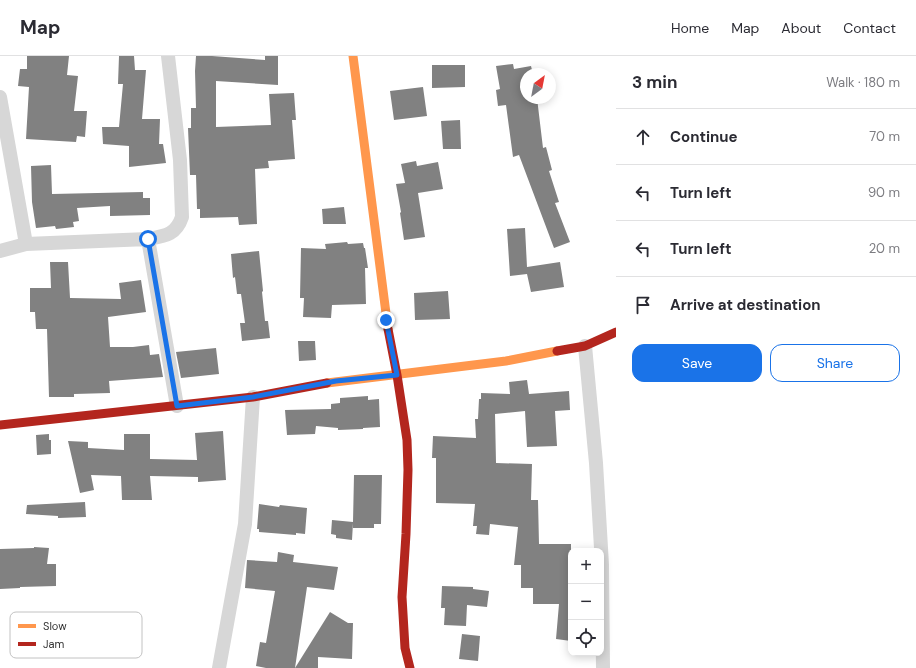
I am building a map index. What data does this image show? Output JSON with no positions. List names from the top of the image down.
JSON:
{
  "legend": ["Slow", "Jam"],
  "north": "top right",
  "page": {
    "header": "Map",
    "nav": [
      "Home",
      "Map",
      "About",
      "Contact"
    ],
    "heading": ["3 min", "Walk · 180 m"],
    "list": [
      ["Continue", "70 m"],
      ["Turn left", "90 m"],
      ["Turn left", "20 m"],
      "Arrive at destination"
    ],
    "buttons": ["Save", "Share"],
    "map_buttons": ["+", "−"]
  }
}
